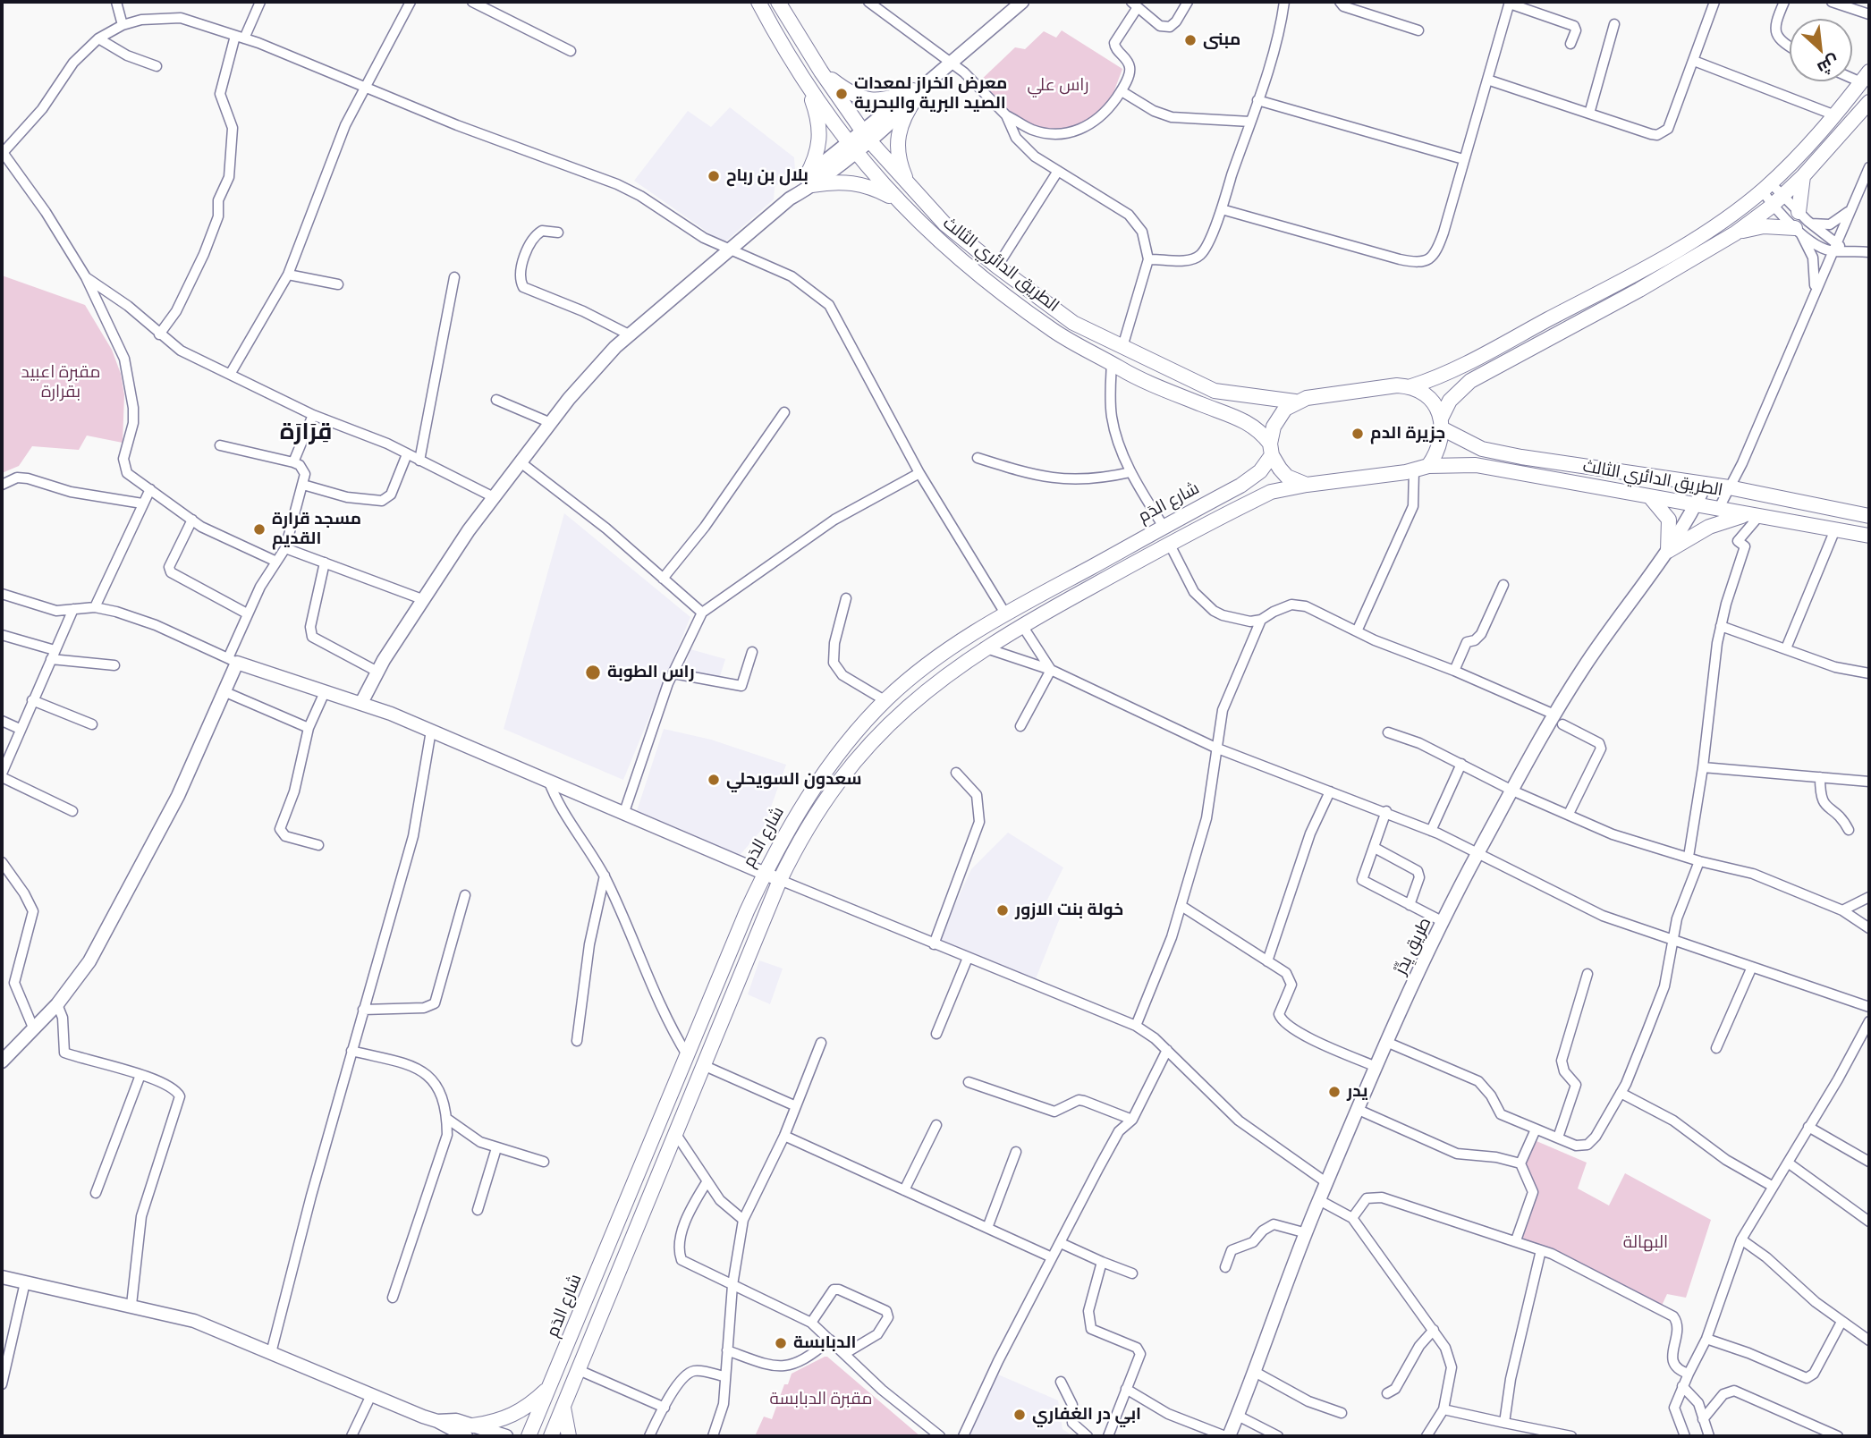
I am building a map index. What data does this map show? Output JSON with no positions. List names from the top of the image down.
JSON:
{
  "streets": {
    "main road": ["الطريق الدائري الثالث", "شارع الدَم"],
    "street": ["طريق يِدِّرْ"]
  },
  "crossings": [
    ["الطريق الدائري الثالث", "شارع الدَم"],
    ["الطريق الدائري الثالث", "طريق يِدِّرْ"]
  ],
  "districts": ["قِرَارَة"],
  "parks": [
    "راس علي",
    "مقبرة اعبيد بقرارة",
    "البهالة",
    "مقبرة الدبابسة"
  ],
  "places": [
    "مبنى",
    "معرض الخراز لمعدات الصيد البرية والبحرية",
    "بلال بن رباح",
    "جزيرة الدم",
    "مسجد قرارة القديم",
    "راس الطوبة",
    "سعدون السويحلي",
    "خولة بنت الازور",
    "يدر",
    "الدبابسة",
    "ابي در الغفاري"
  ],
  "north": "bottom right"
}
